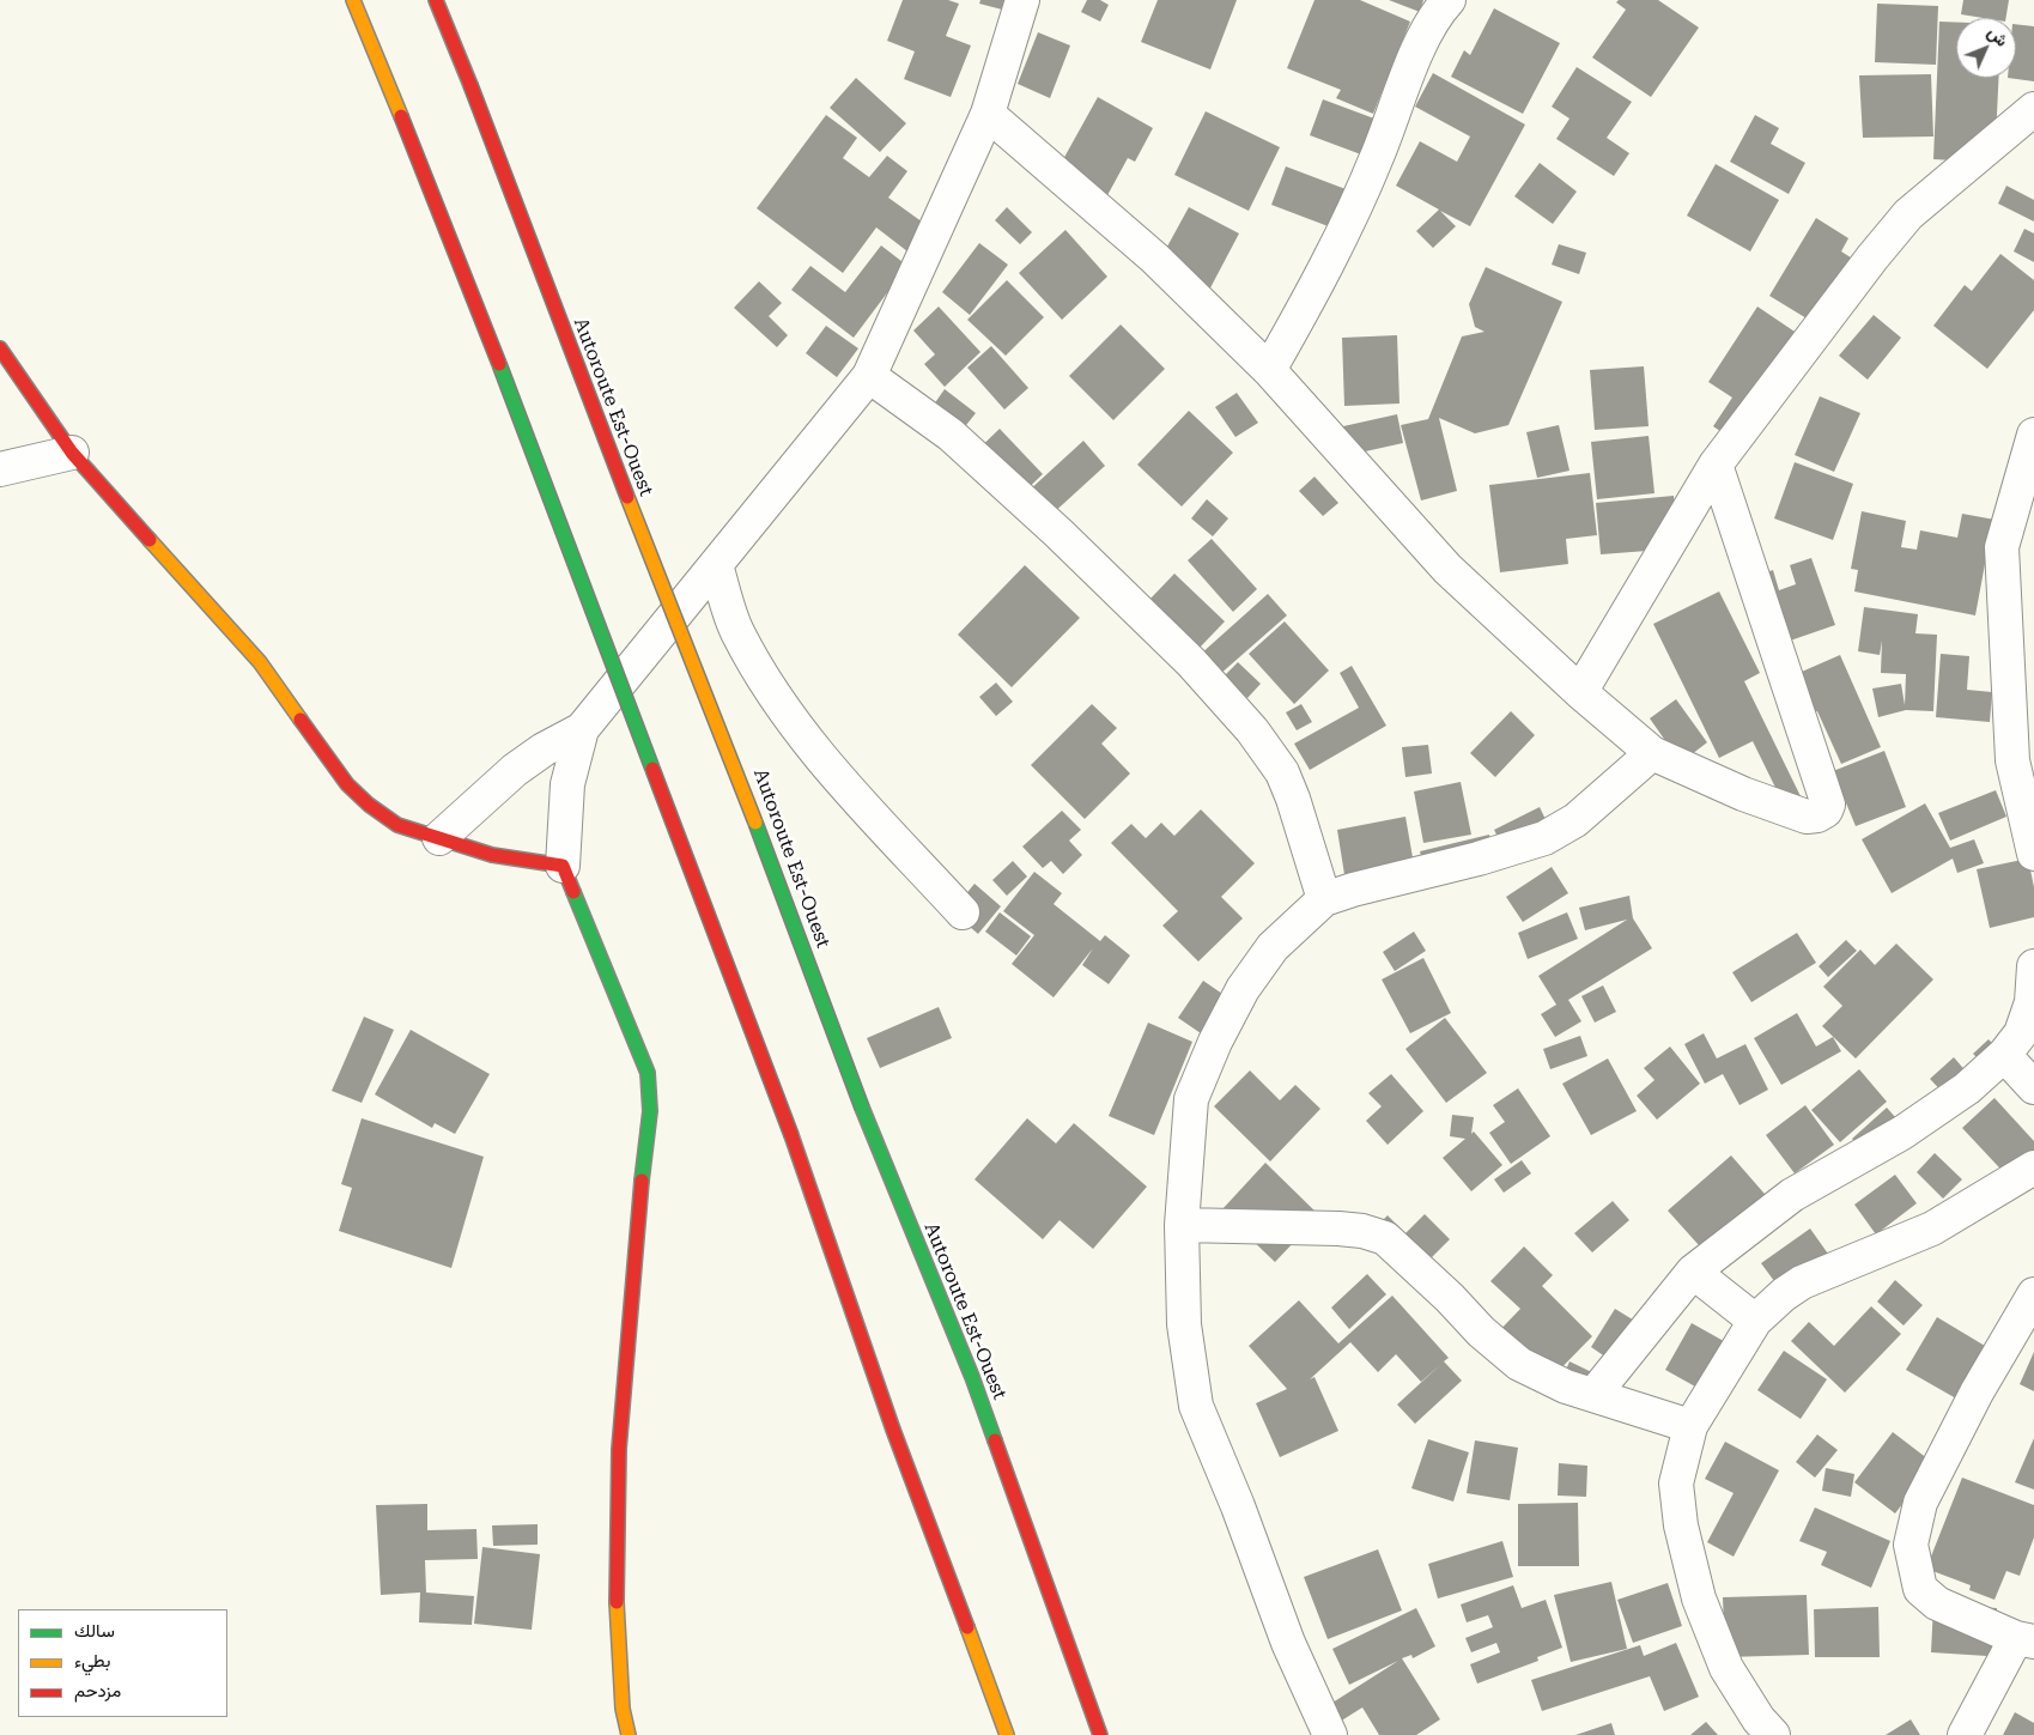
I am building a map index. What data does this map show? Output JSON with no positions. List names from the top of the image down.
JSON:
{
  "streets": {
    "main road": ["Autoroute Est-Ouest"]
  },
  "legend": ["سالك", "بطيء", "مزدحم"],
  "north": "top right"
}
